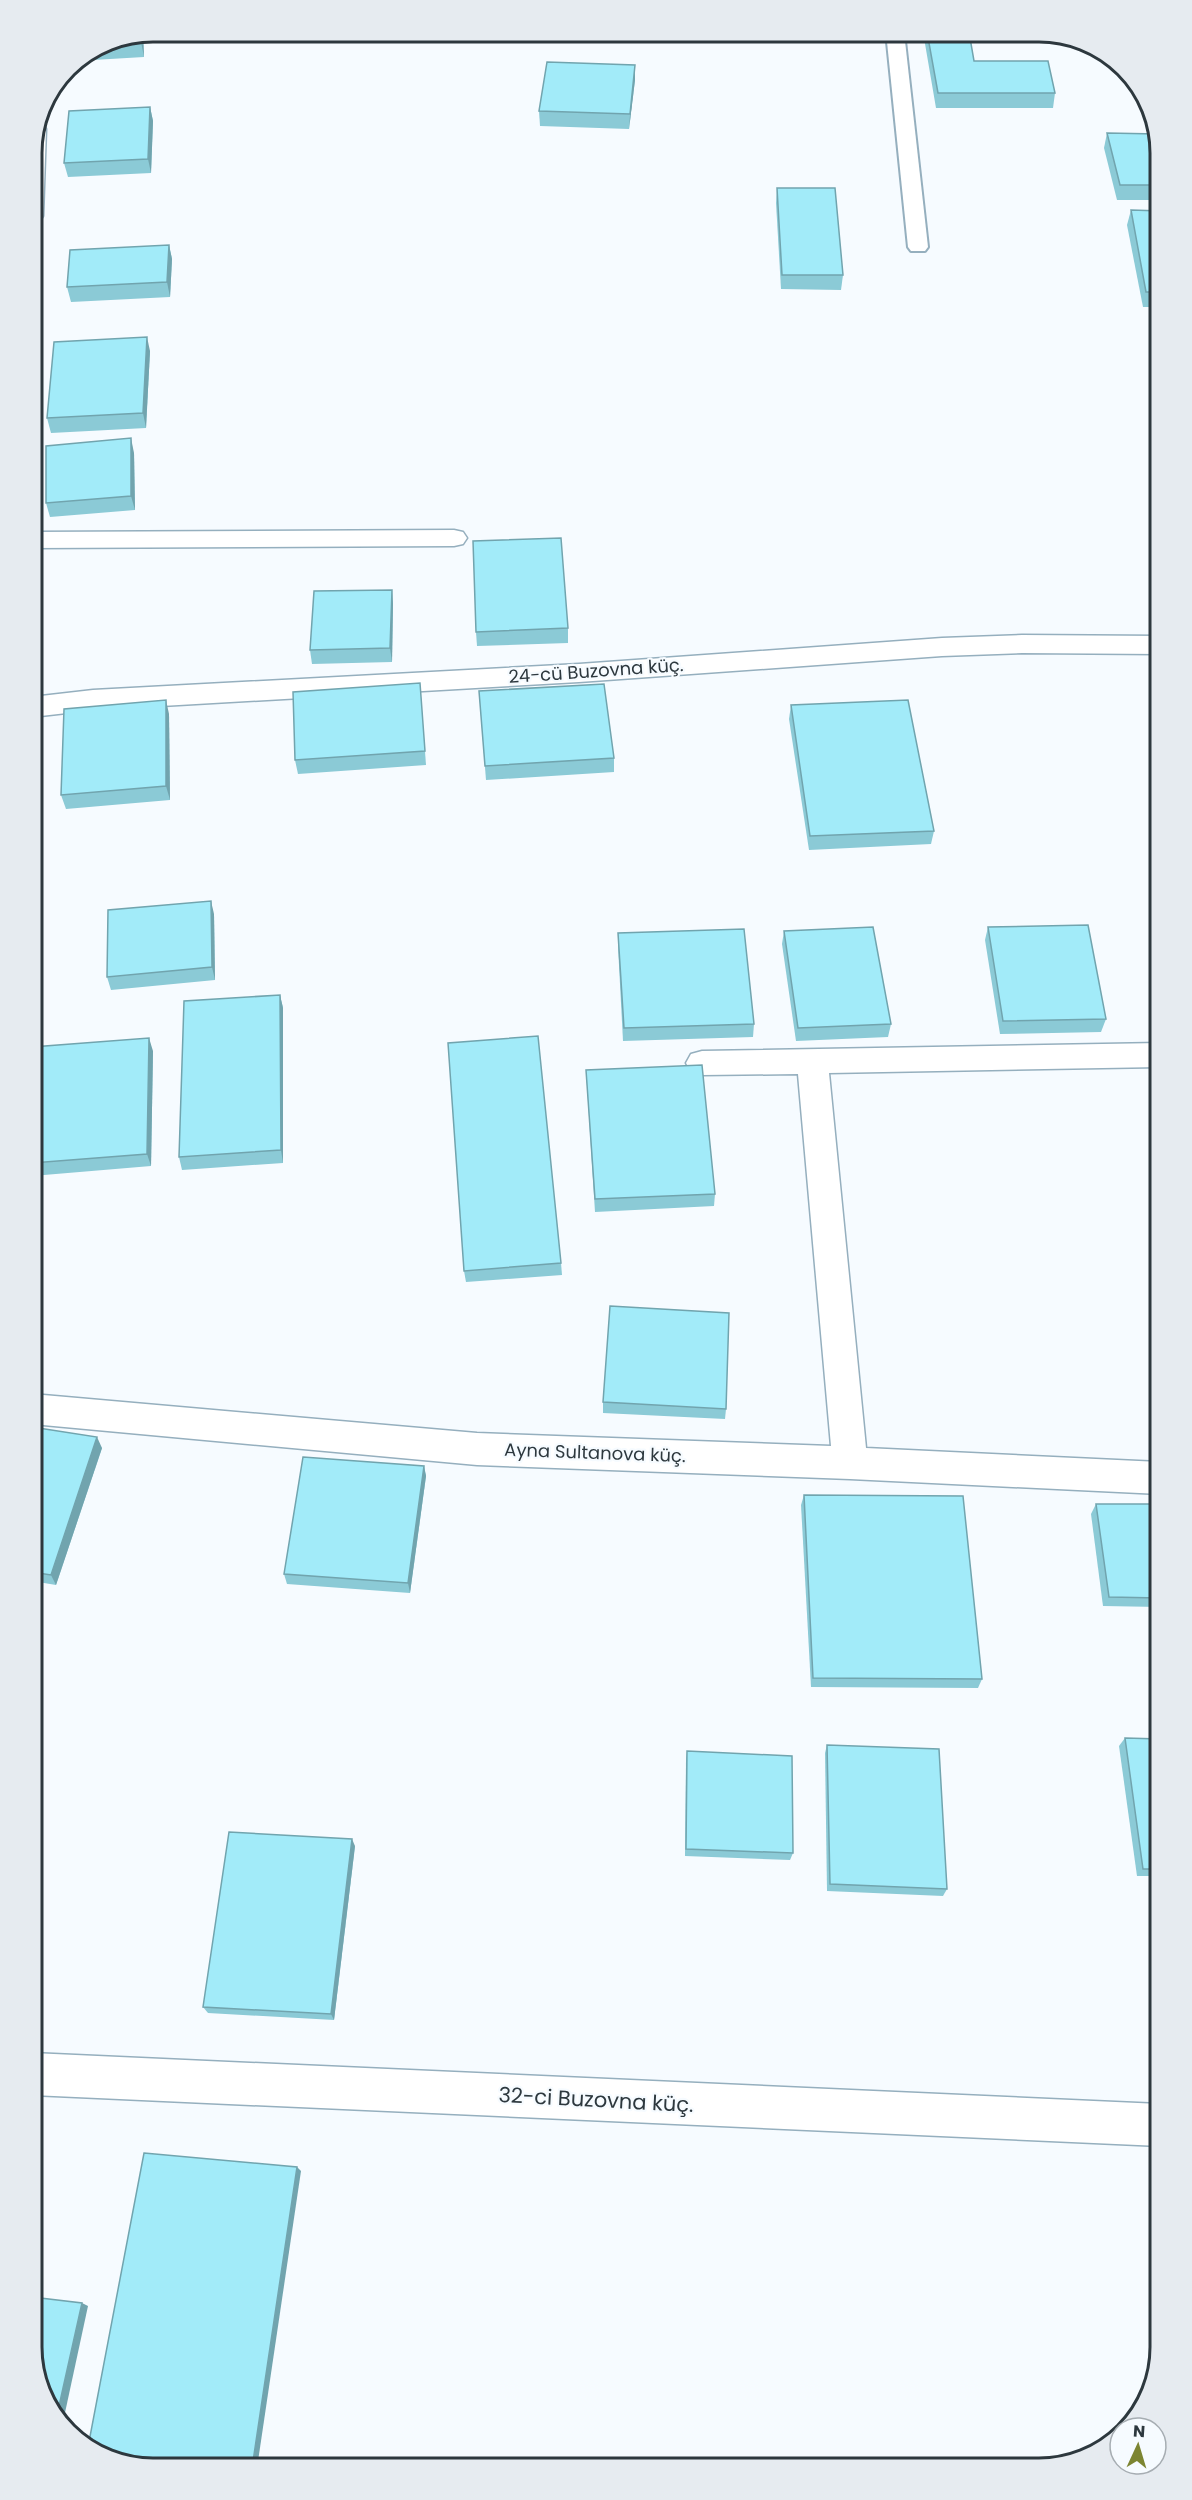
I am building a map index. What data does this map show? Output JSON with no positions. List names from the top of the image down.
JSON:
{
  "streets": {
    "street": ["24-cü Buzovna küç.", "Ayna Sultanova küç.", "32-ci Buzovna küç."]
  },
  "north": "top"
}
